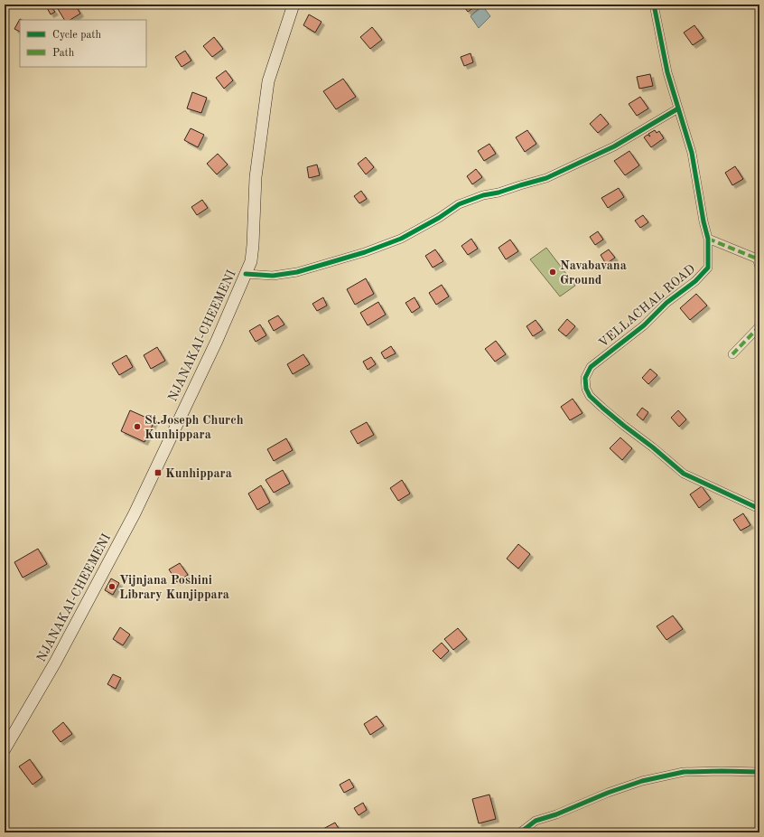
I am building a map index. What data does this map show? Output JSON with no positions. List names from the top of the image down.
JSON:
{
  "streets": {
    "main road": ["NJANAKAI-CHEEMENI"],
    "street": ["VELLACHAL ROAD"]
  },
  "places": {
    "other": ["Navabavana Ground", "St.Joseph Church Kunhippara", "Vijnjana Poshini Library Kunjippara"],
    "transit": ["Kunhippara"]
  },
  "legend": ["Cycle path", "Path"]
}
